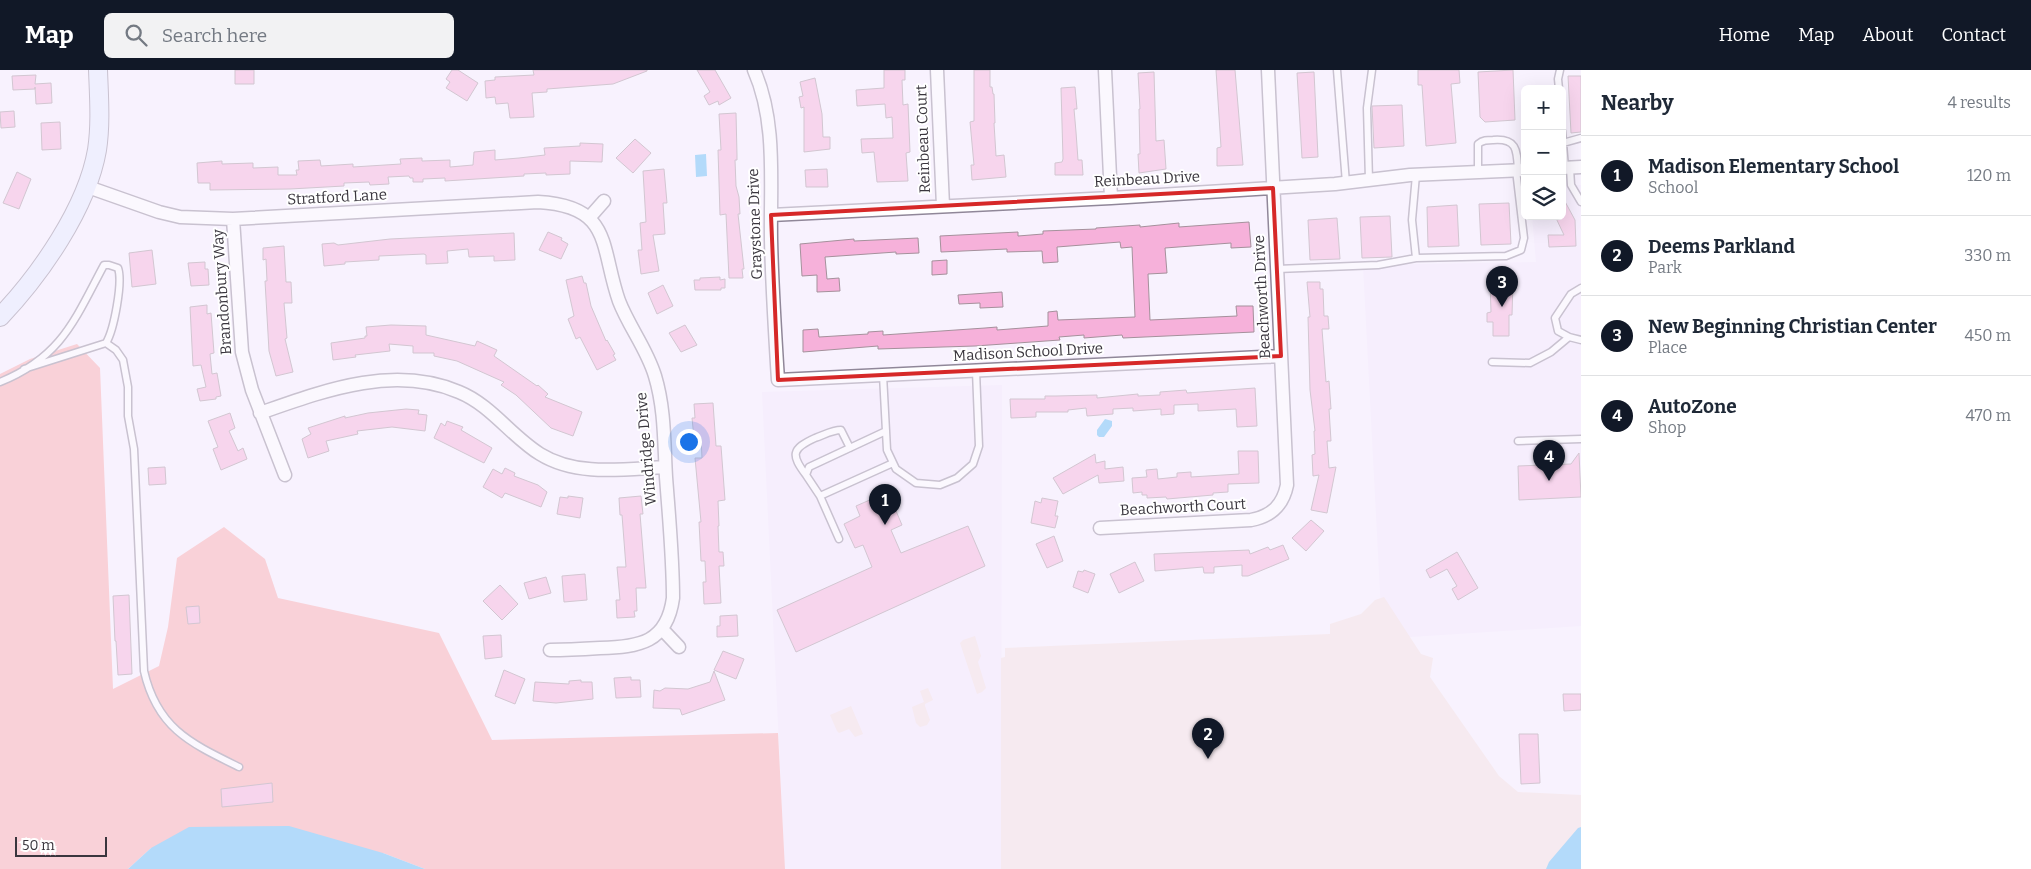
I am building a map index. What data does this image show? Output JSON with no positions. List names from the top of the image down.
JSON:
{
  "streets": {
    "street": [
      "Reinbeau Court",
      "Reinbeau Drive",
      "Stratford Lane",
      "Graystone Drive",
      "Brandonbury Way",
      "Beachworth Drive",
      "Madison School Drive",
      "Windridge Drive",
      "Beachworth Court"
    ]
  },
  "crossings": [
    ["Reinbeau Court", "Reinbeau Drive"],
    ["Reinbeau Drive", "Graystone Drive"],
    ["Reinbeau Drive", "Beachworth Drive"],
    ["Stratford Lane", "Brandonbury Way"],
    ["Stratford Lane", "Windridge Drive"],
    ["Graystone Drive", "Madison School Drive"],
    ["Beachworth Drive", "Madison School Drive"],
    ["Beachworth Drive", "Beachworth Court"]
  ],
  "scale_bar": "50 m",
  "page": {
    "header": "Map",
    "search": "Search here",
    "nav": [
      "Home",
      "Map",
      "About",
      "Contact"
    ],
    "heading": ["Nearby", "4 results"],
    "map_buttons": ["+", "−"],
    "list": [
      {
        "mark": "1",
        "name": "Madison Elementary School",
        "note": "School",
        "value": "120 m"
      },
      {
        "mark": "2",
        "name": "Deems Parkland",
        "note": "Park",
        "value": "330 m"
      },
      {
        "mark": "3",
        "name": "New Beginning Christian Center",
        "note": "Place",
        "value": "450 m"
      },
      {
        "mark": "4",
        "name": "AutoZone",
        "note": "Shop",
        "value": "470 m"
      }
    ],
    "pins": [
      "3",
      "4",
      "1",
      "2"
    ],
    "scale": "50 m"
  }
}
